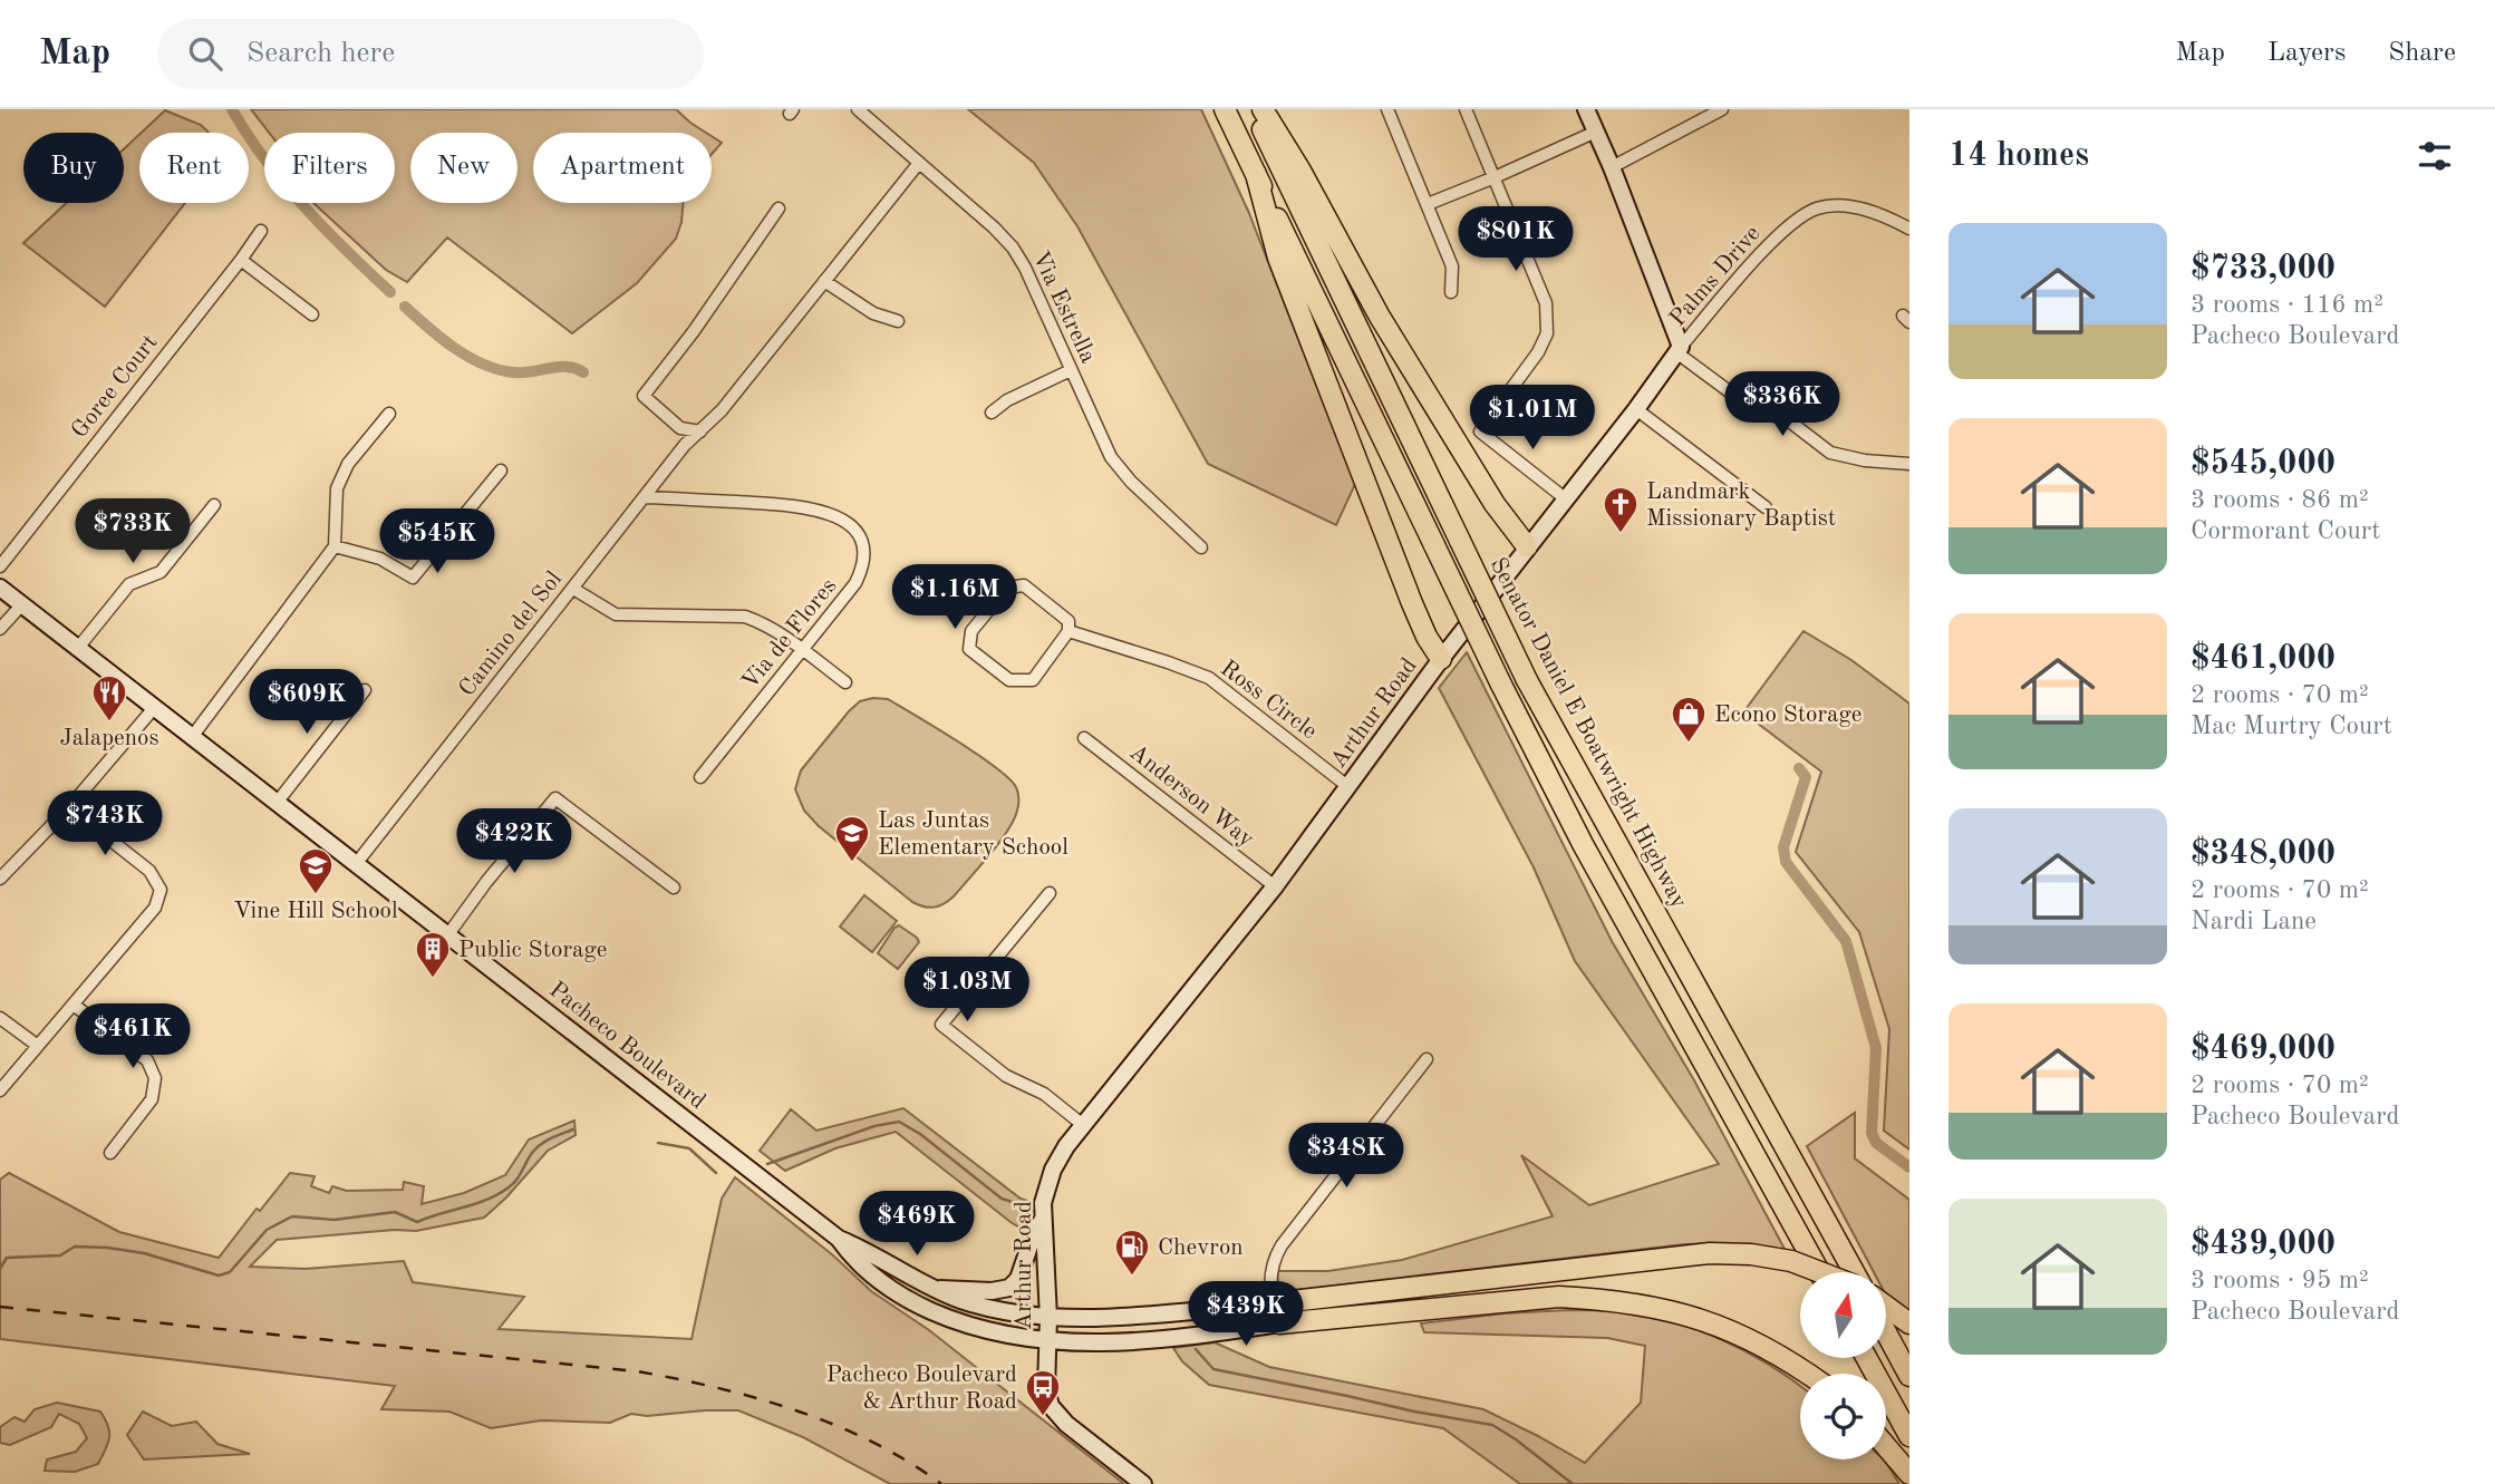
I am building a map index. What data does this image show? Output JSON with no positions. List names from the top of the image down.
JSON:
{
  "streets": {
    "highway": ["Senator Daniel E Boatwright Highway"],
    "main road": ["Arthur Road", "Pacheco Boulevard"],
    "street": [
      "Palms Drive",
      "Via Estrella",
      "Goree Court",
      "Camino del Sol",
      "Via de Flores",
      "Ross Circle",
      "Anderson Way"
    ]
  },
  "crossings": [
    ["Palms Drive", "Arthur Road"],
    ["Via Estrella", "Camino del Sol"],
    ["Camino del Sol", "Via de Flores"],
    ["Camino del Sol", "Pacheco Boulevard"],
    ["Ross Circle", "Arthur Road"],
    ["Arthur Road", "Anderson Way"],
    ["Arthur Road", "Pacheco Boulevard"]
  ],
  "places": {
    "church": ["Landmark Missionary Baptist"],
    "restaurant": ["Jalapenos"],
    "shop": ["Econo Storage"],
    "school or university": ["Las Juntas Elementary School", "Vine Hill School"],
    "building": ["Public Storage"],
    "fuel station": ["Chevron"],
    "bus stop": ["Pacheco Boulevard & Arthur Road"]
  },
  "north": "top",
  "page": {
    "header": "Map",
    "search": "Search here",
    "nav": ["Map", "Layers", "Share"],
    "heading": "14 homes",
    "chip": [
      "Buy",
      "Rent",
      "Filters",
      "New",
      "Apartment"
    ],
    "list": [
      {
        "name": "$733,000",
        "note": "3 rooms · 116 m² · Pacheco Boulevard"
      },
      {
        "name": "$545,000",
        "note": "3 rooms · 86 m² · Cormorant Court"
      },
      {
        "name": "$461,000",
        "note": "2 rooms · 70 m² · Mac Murtry Court"
      },
      {
        "name": "$348,000",
        "note": "2 rooms · 70 m² · Nardi Lane"
      },
      {
        "name": "$469,000",
        "note": "2 rooms · 70 m² · Pacheco Boulevard"
      },
      {
        "name": "$439,000",
        "note": "3 rooms · 95 m² · Pacheco Boulevard"
      }
    ],
    "price": [
      "$801K",
      "$336K",
      "$1.01M",
      "$733K",
      "$545K",
      "$1.16M",
      "$609K",
      "$743K",
      "$422K",
      "$1.03M",
      "$461K",
      "$348K",
      "$469K",
      "$439K"
    ]
  }
}
